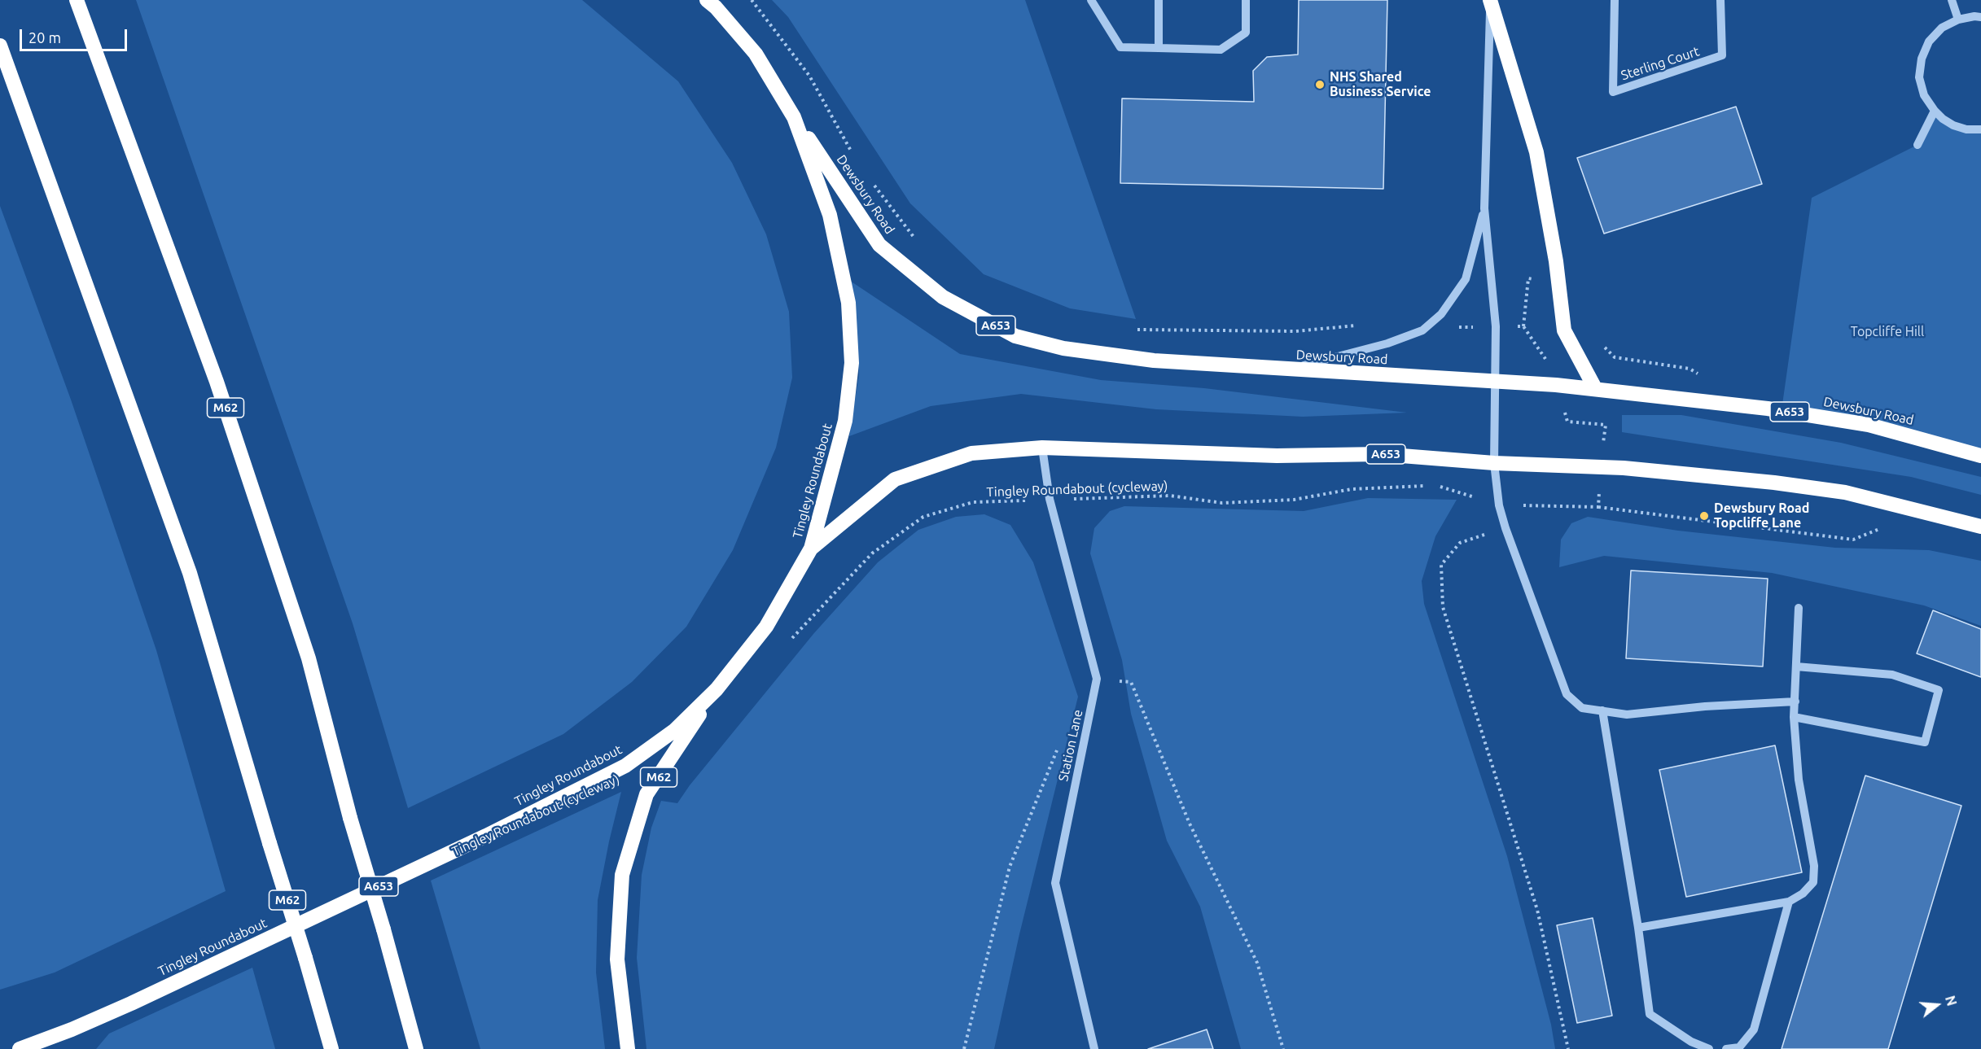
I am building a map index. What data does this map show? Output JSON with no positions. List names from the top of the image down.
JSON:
{
  "streets": {
    "highway": [
      "Dewsbury Road",
      "A653",
      "M62",
      "Tingley Roundabout"
    ],
    "street": ["Sterling Court", "Station Lane"],
    "path": ["Tingley Roundabout (cycleway)"]
  },
  "crossings": [
    ["Dewsbury Road", "Tingley Roundabout"],
    ["A653", "Tingley Roundabout"],
    ["A653", "Station Lane"],
    ["M62", "Tingley Roundabout"],
    ["Tingley Roundabout (cycleway)", "Station Lane"]
  ],
  "parks": ["Topcliffe Hill"],
  "places": ["NHS Shared Business Service", "Dewsbury Road Topcliffe Lane"],
  "scale_bar": "20 m",
  "north": "right"
}
